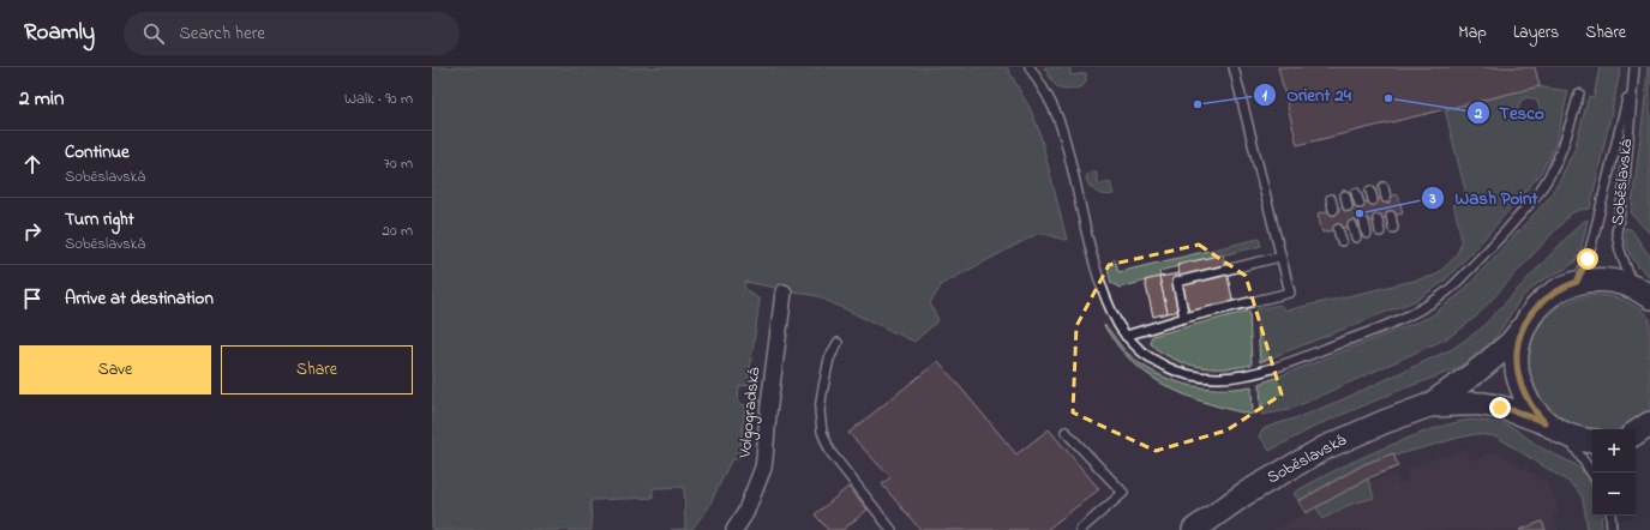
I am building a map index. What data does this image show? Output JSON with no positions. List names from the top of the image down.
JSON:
{
  "streets": {
    "main road": ["Soběslavská"],
    "street": ["Volgogradská"]
  },
  "places": ["Tesco", "Orient 24", "Wash Point"],
  "page": {
    "header": "Roamly",
    "search": "Search here",
    "nav": ["Map", "Layers", "Share"],
    "heading": ["2 min", "Walk · 90 m"],
    "list": [
      ["Continue", "Soběslavská", "70 m"],
      ["Turn right", "Soběslavská", "20 m"],
      "Arrive at destination"
    ],
    "buttons": ["Save", "Share"],
    "map_buttons": ["+", "−"]
  }
}
